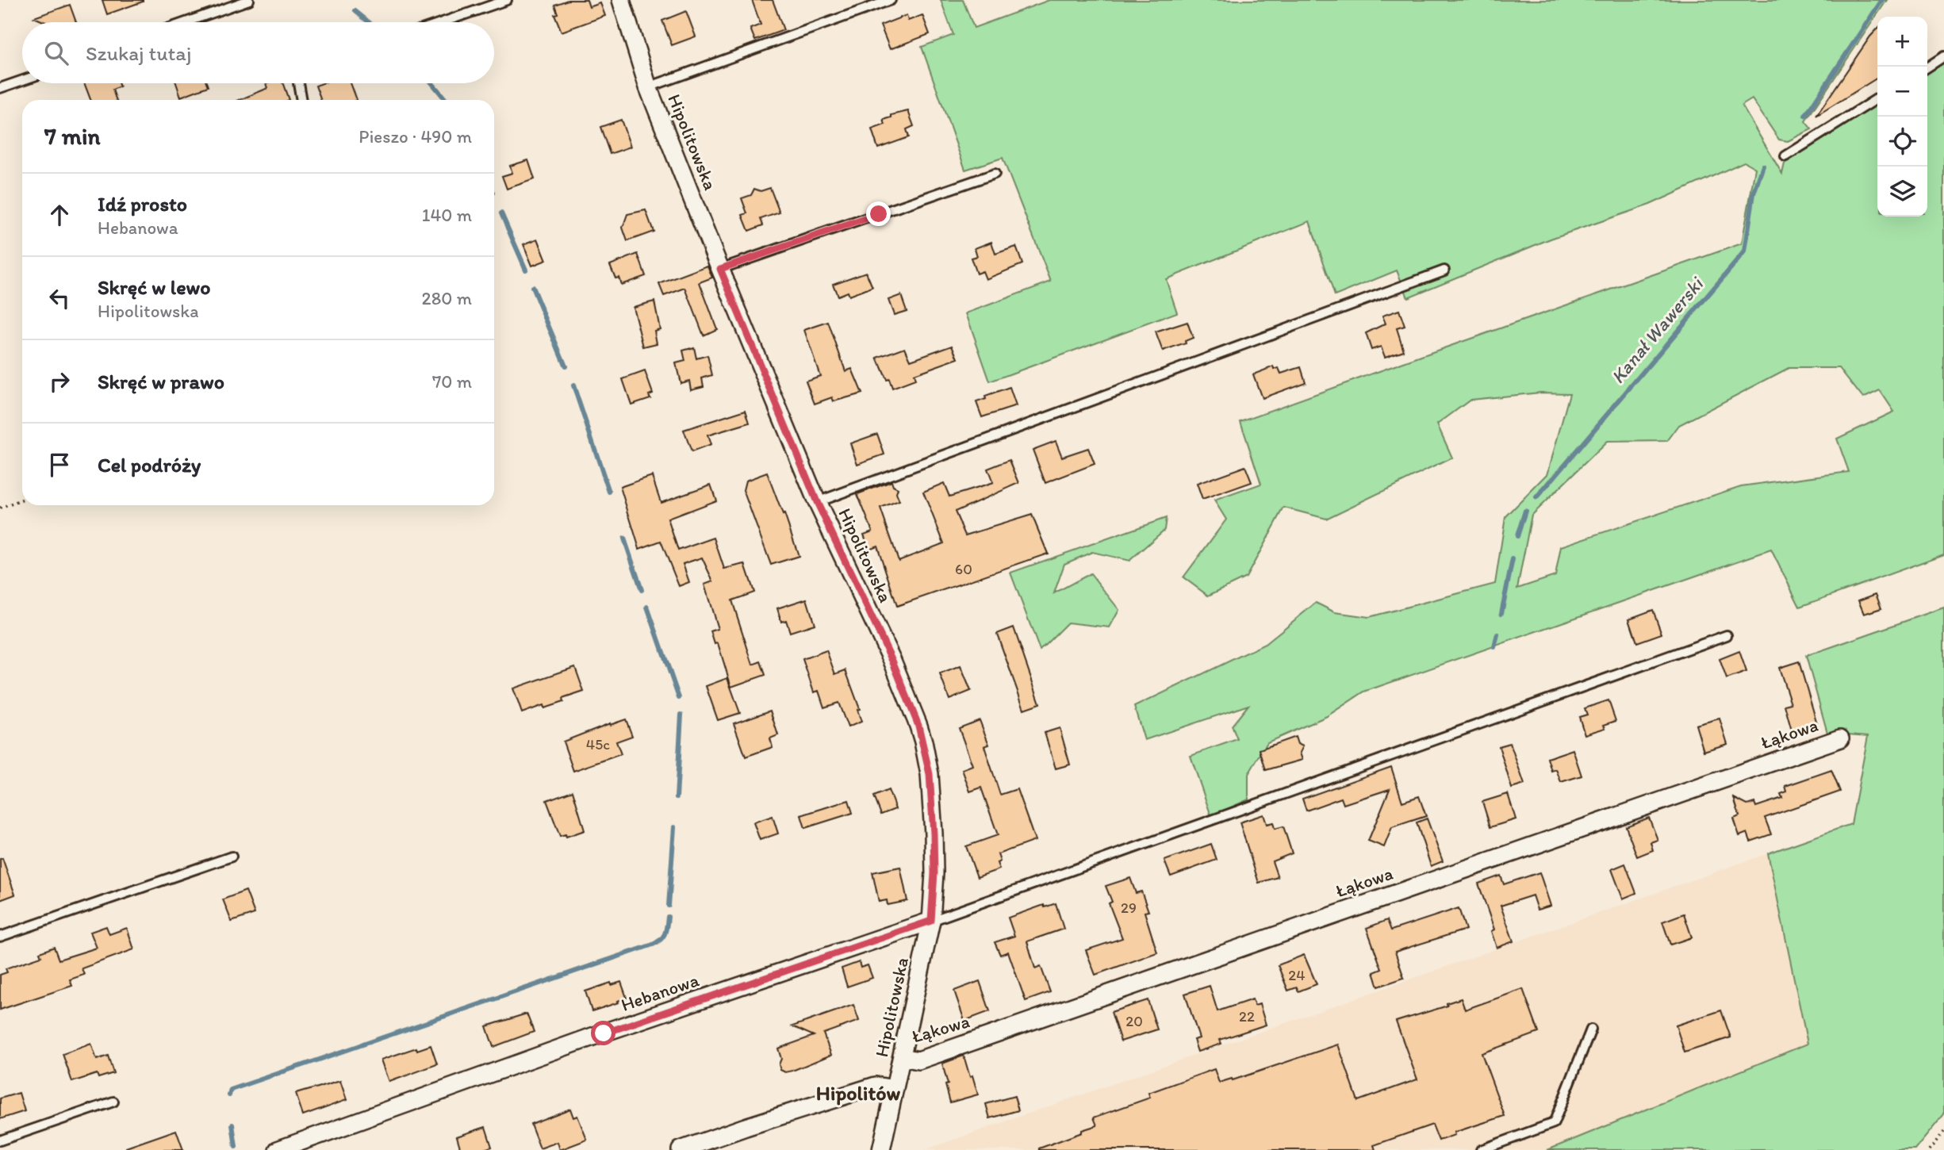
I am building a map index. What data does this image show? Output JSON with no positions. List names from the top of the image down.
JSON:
{
  "streets": {
    "street": ["Hipolitowska", "Łąkowa", "Hebanowa"]
  },
  "crossings": [
    ["Hipolitowska", "Łąkowa"],
    ["Hipolitowska", "Hebanowa"]
  ],
  "districts": ["Hipolitów"],
  "water": ["Kanał Wawerski"],
  "house_numbers": [
    "60",
    "45c",
    "29",
    "24",
    "22",
    "20"
  ],
  "page": {
    "map_buttons": ["+", "−"],
    "search": "Szukaj tutaj",
    "heading": ["7 min", "Pieszo · 490 m"],
    "list": [
      ["Idź prosto", "Hebanowa", "140 m"],
      ["Skręć w lewo", "Hipolitowska", "280 m"],
      ["Skręć w prawo", "70 m"],
      "Cel podróży"
    ]
  }
}
